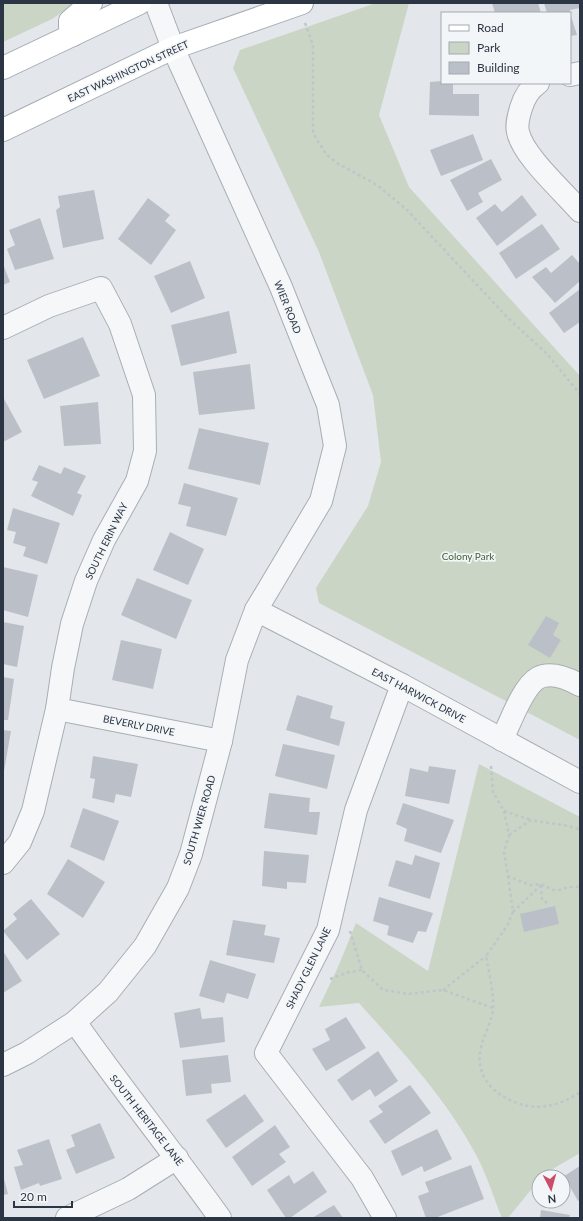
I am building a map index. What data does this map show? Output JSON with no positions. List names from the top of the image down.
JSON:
{
  "streets": {
    "main road": ["EAST WASHINGTON STREET"],
    "street": [
      "WIER ROAD",
      "SOUTH ERIN WAY",
      "EAST HARWICK DRIVE",
      "BEVERLY DRIVE",
      "SOUTH WIER ROAD",
      "SHADY GLEN LANE",
      "SOUTH HERITAGE LANE"
    ]
  },
  "crossings": [
    ["EAST WASHINGTON STREET", "WIER ROAD"],
    ["WIER ROAD", "EAST HARWICK DRIVE"],
    ["WIER ROAD", "SOUTH WIER ROAD"],
    ["SOUTH ERIN WAY", "BEVERLY DRIVE"],
    ["EAST HARWICK DRIVE", "SOUTH WIER ROAD"],
    ["EAST HARWICK DRIVE", "SHADY GLEN LANE"],
    ["BEVERLY DRIVE", "SOUTH WIER ROAD"],
    ["SOUTH WIER ROAD", "SOUTH HERITAGE LANE"]
  ],
  "parks": ["Colony Park"],
  "legend": ["Road", "Park", "Building"],
  "scale_bar": "20 m",
  "north": "bottom"
}
